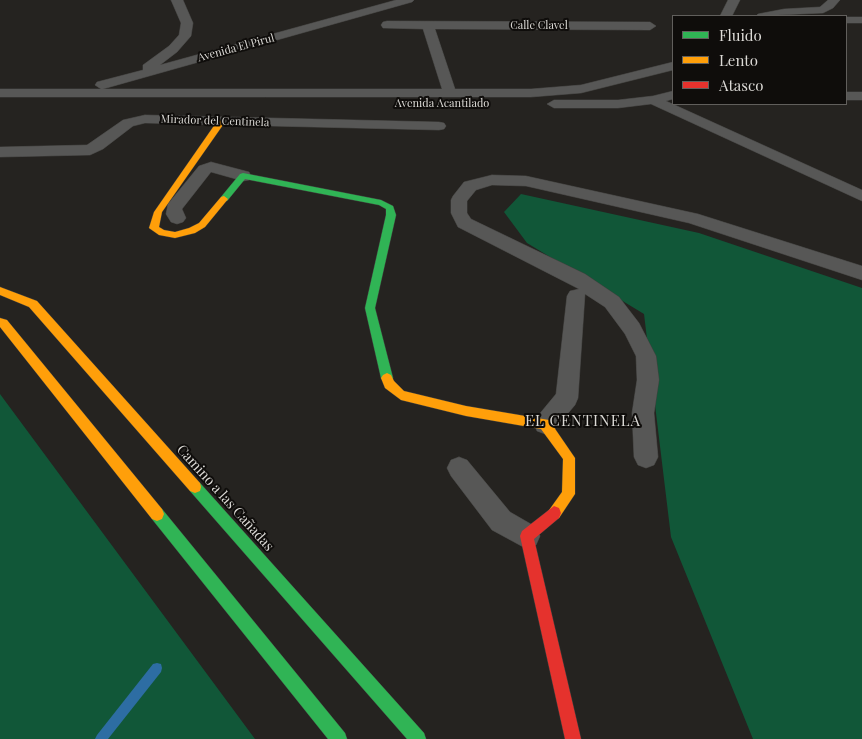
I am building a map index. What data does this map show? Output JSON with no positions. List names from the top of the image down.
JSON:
{
  "streets": {
    "street": [
      "Calle Clavel",
      "Avenida El Pirul",
      "Avenida Acantilado",
      "Mirador del Centinela",
      "Camino a las Cañadas"
    ]
  },
  "crossings": [
    ["Avenida El Pirul", "Avenida Acantilado"],
    ["Avenida Acantilado", "Mirador del Centinela"]
  ],
  "districts": ["EL CENTINELA"],
  "legend": ["Fluido", "Lento", "Atasco"]
}
